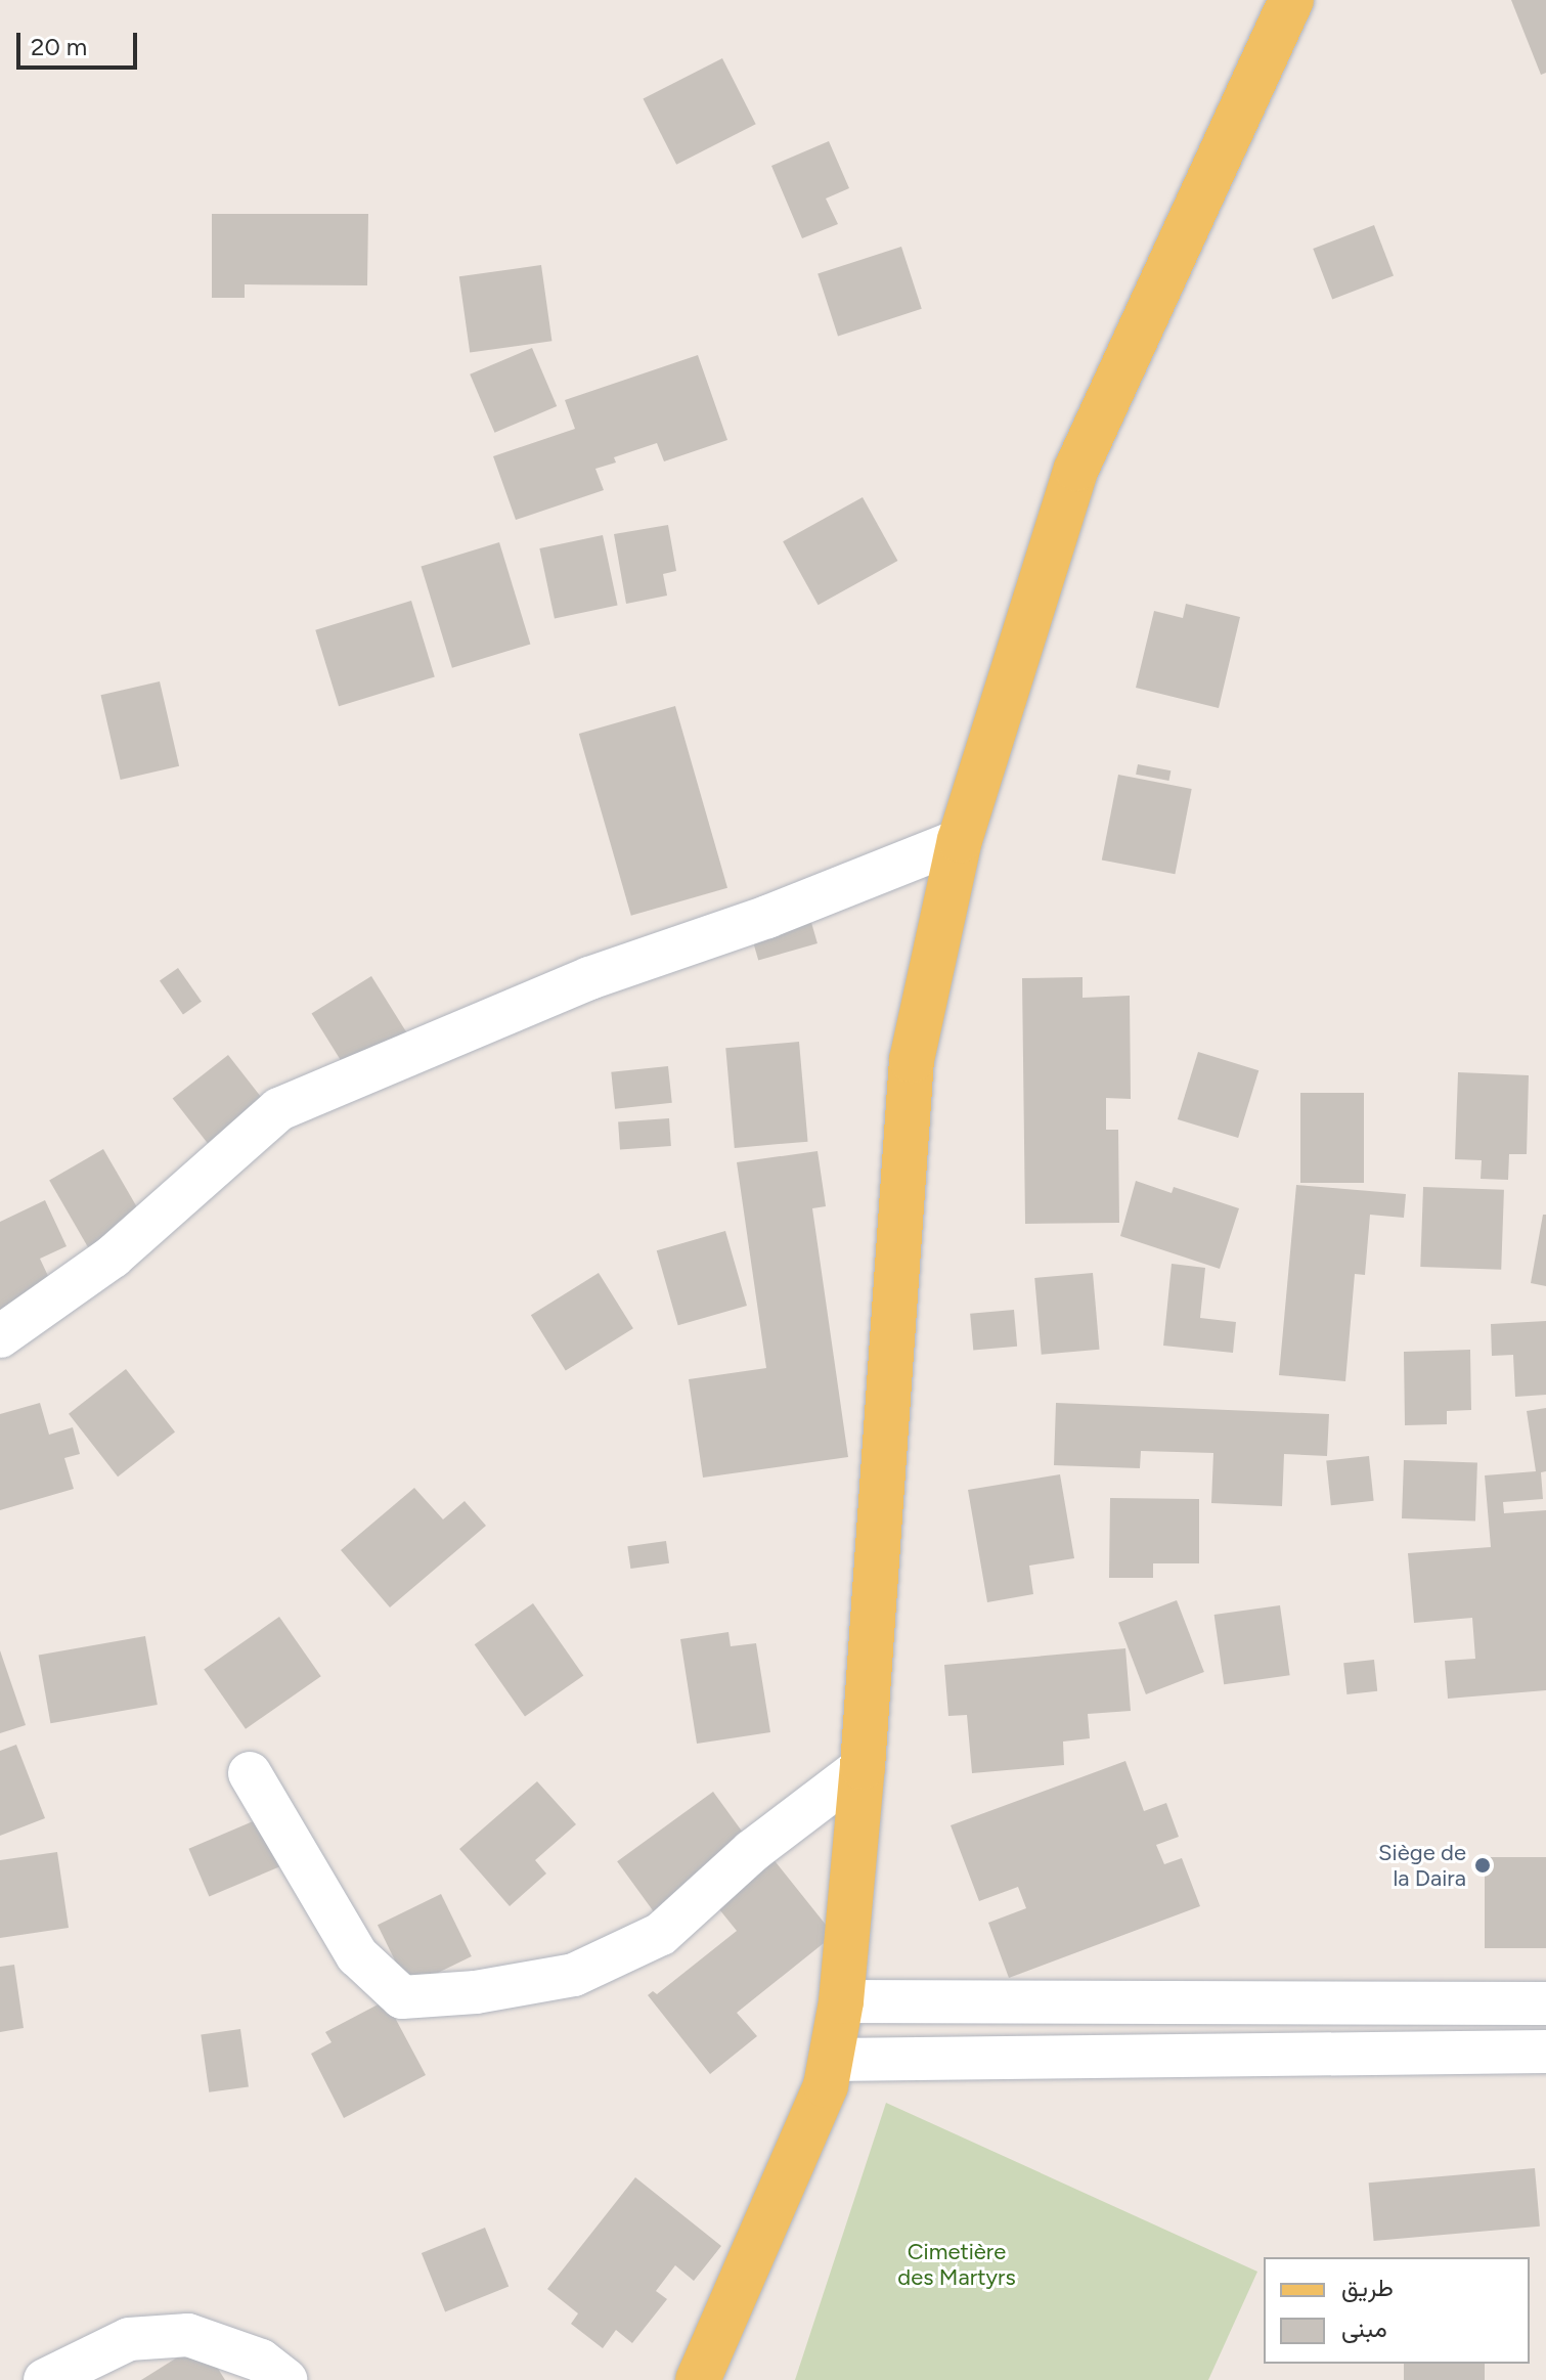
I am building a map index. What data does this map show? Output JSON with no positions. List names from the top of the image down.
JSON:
{
  "parks": ["Cimetière des Martyrs"],
  "places": ["Siège de la Daira"],
  "legend": ["طريق", "مبنى"],
  "scale_bar": "20 m"
}
